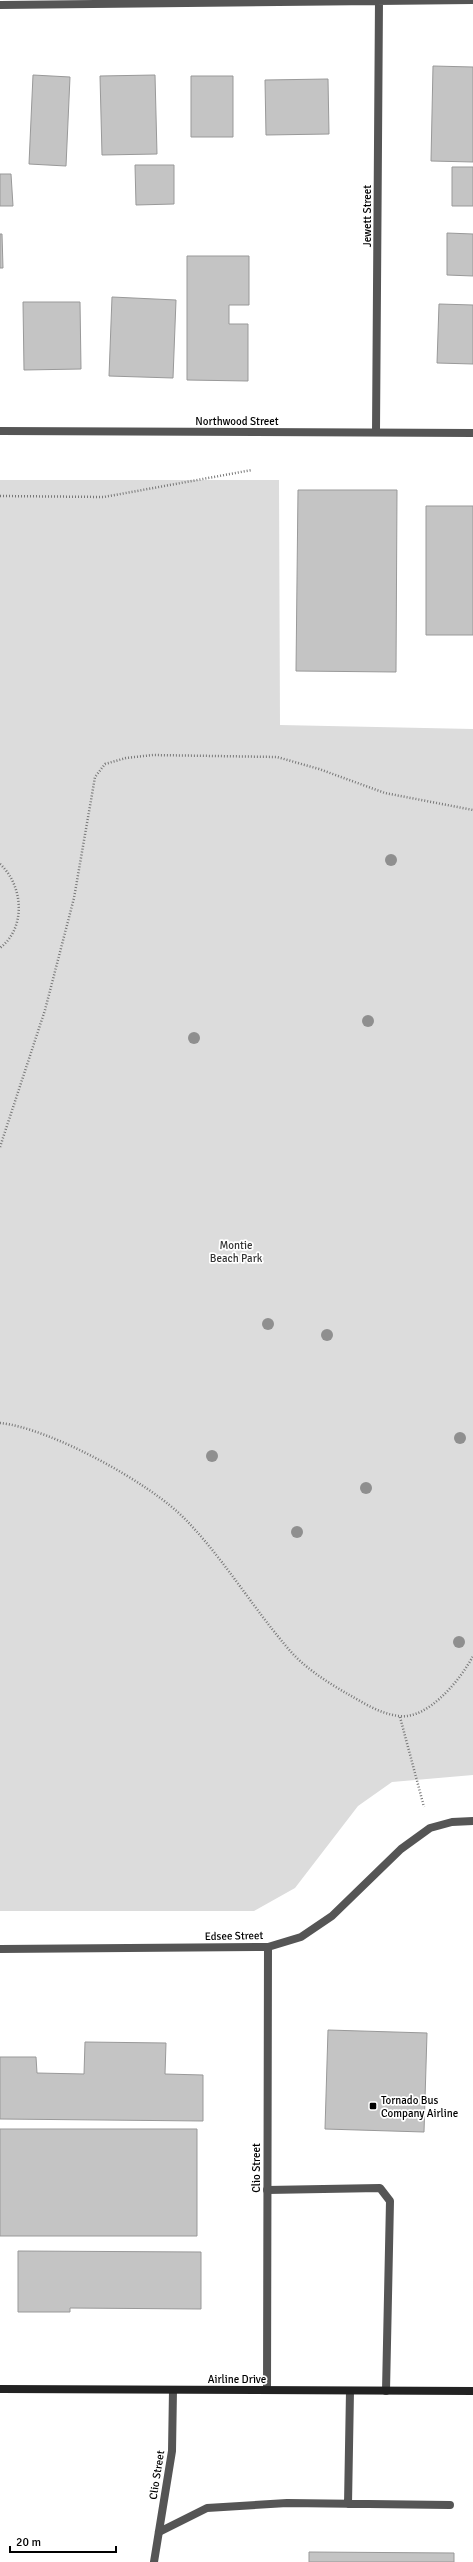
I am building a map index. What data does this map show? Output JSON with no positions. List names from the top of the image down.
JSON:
{
  "streets": {
    "main road": ["Airline Drive"],
    "street": [
      "Jewett Street",
      "Northwood Street",
      "Edsee Street",
      "Clio Street"
    ]
  },
  "crossings": [
    ["Jewett Street", "Northwood Street"],
    ["Edsee Street", "Clio Street"],
    ["Clio Street", "Airline Drive"]
  ],
  "parks": ["Montie Beach Park"],
  "places": {
    "transit": ["Tornado Bus Company Airline"]
  },
  "scale_bar": "20 m"
}
